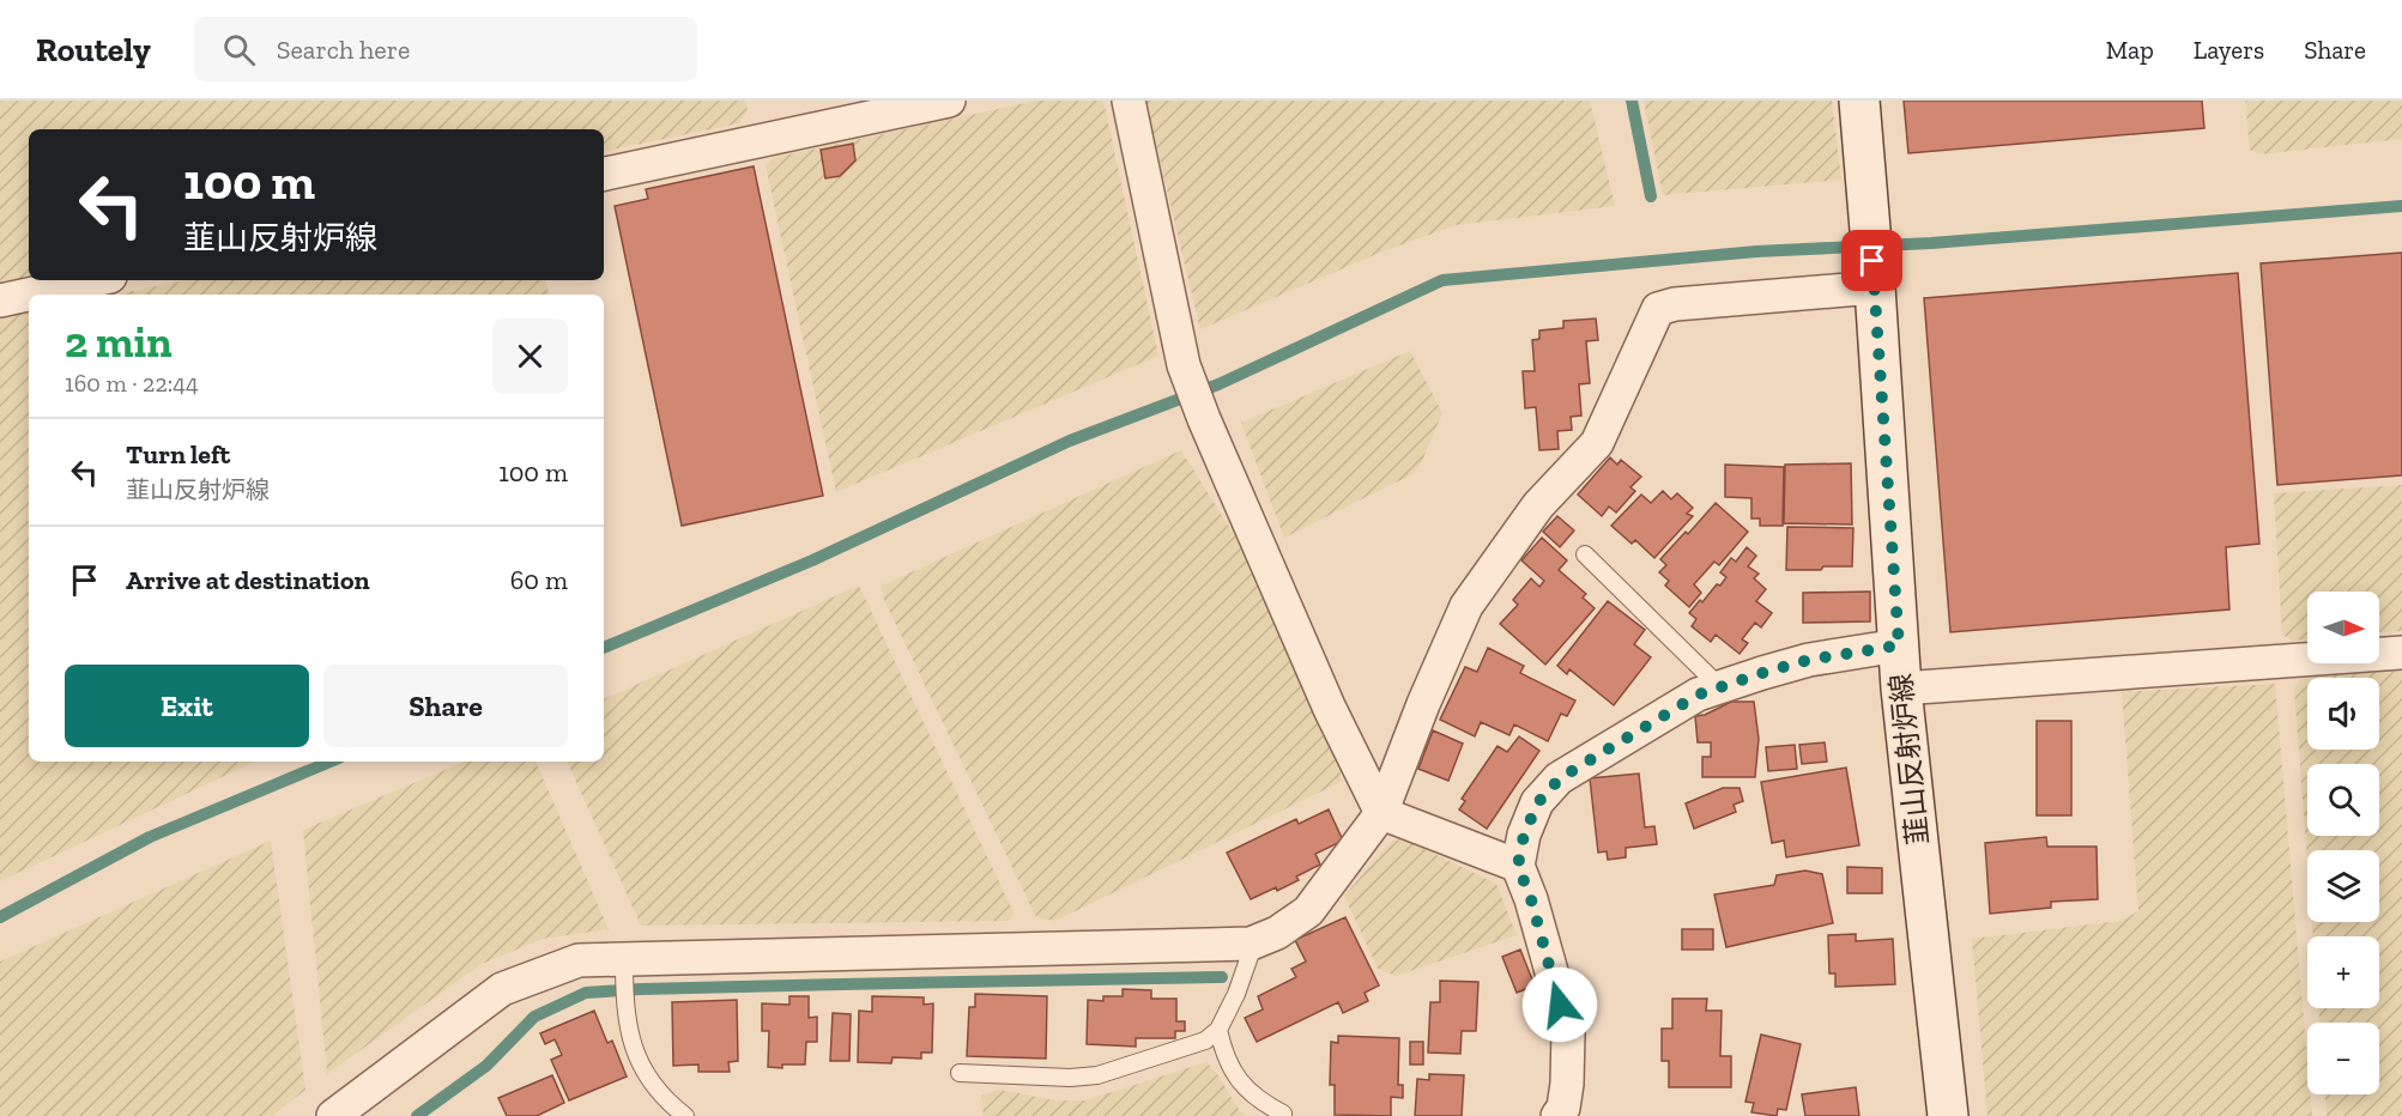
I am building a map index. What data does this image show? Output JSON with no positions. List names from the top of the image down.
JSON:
{
  "streets": {
    "main road": ["韮山反射炉線"]
  },
  "north": "right",
  "page": {
    "header": "Routely",
    "search": "Search here",
    "nav": ["Map", "Layers", "Share"],
    "turn": ["100 m", "韮山反射炉線"],
    "heading": ["2 min", "160 m · 22:44"],
    "list": [
      {
        "name": "Turn left",
        "note": "韮山反射炉線",
        "value": "100 m"
      },
      {
        "name": "Arrive at destination",
        "value": "60 m"
      }
    ],
    "map_buttons": ["+", "−"],
    "buttons": ["Exit", "Share"]
  }
}
